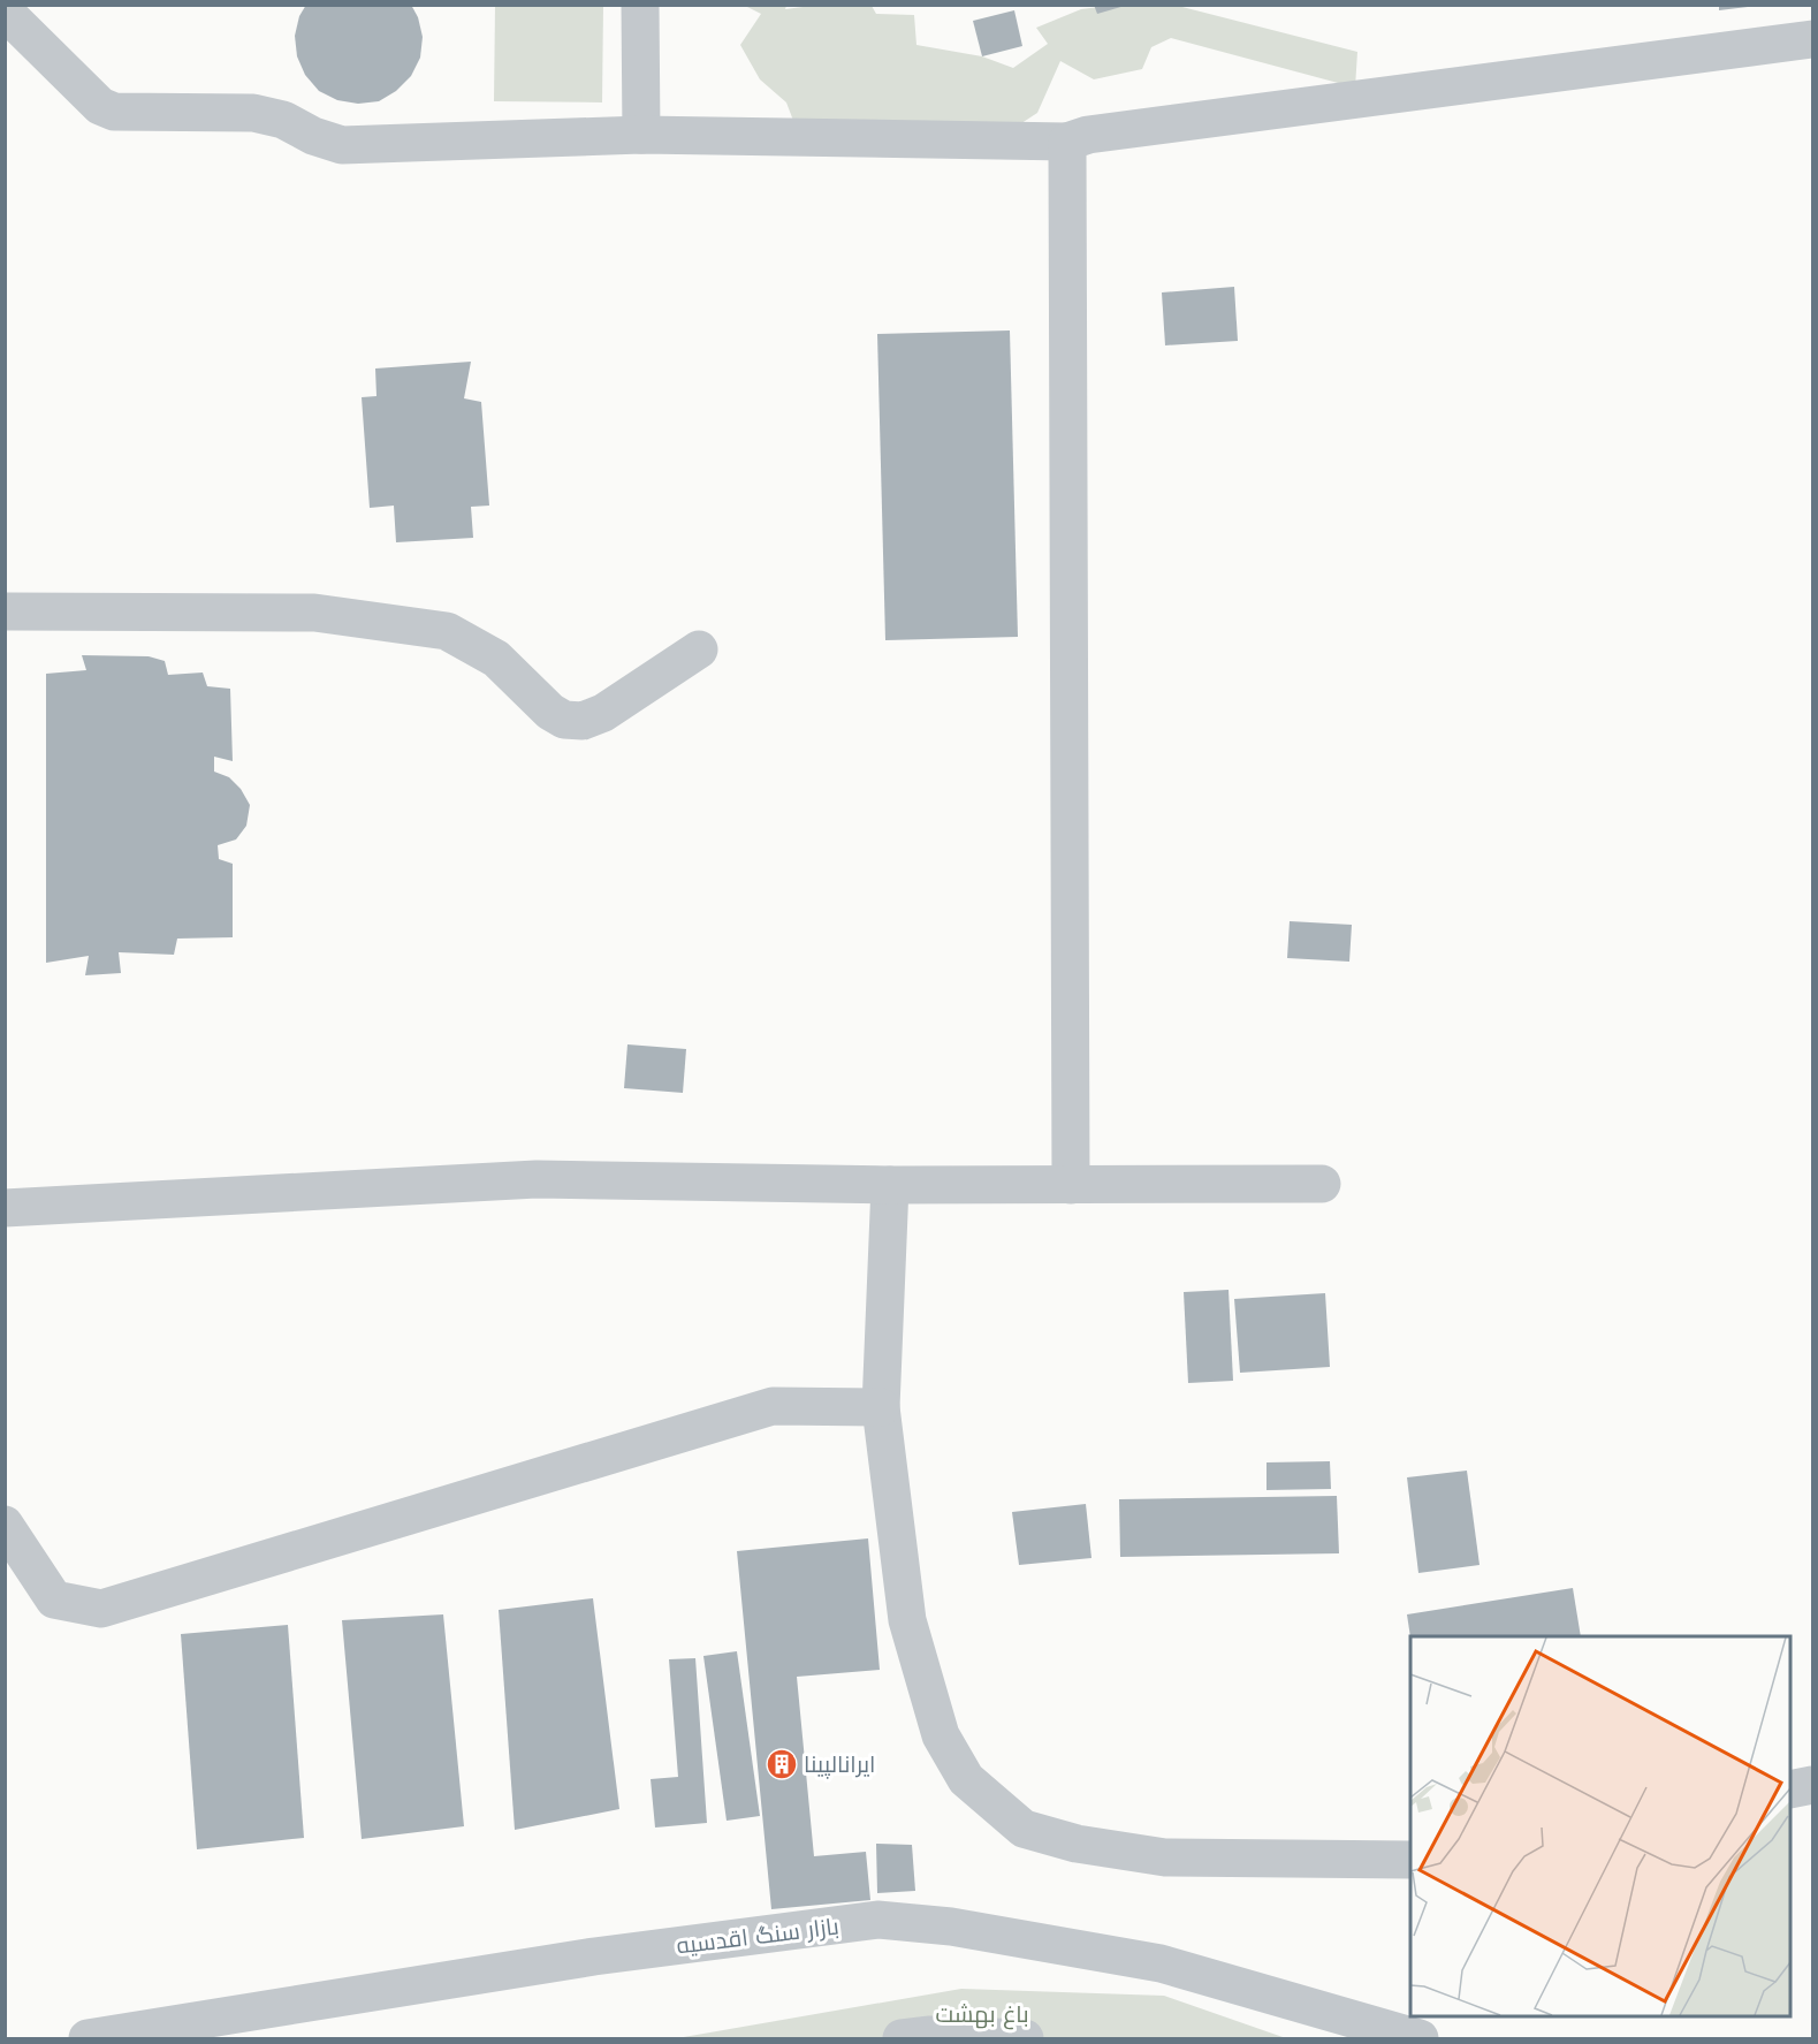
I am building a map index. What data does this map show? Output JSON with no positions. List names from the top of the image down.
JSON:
{
  "streets": {
    "street": ["بازار سنگ اقدسیه"]
  },
  "parks": ["باغ بهشت"],
  "places": {
    "building": ["ایرانالپینا"]
  }
}
